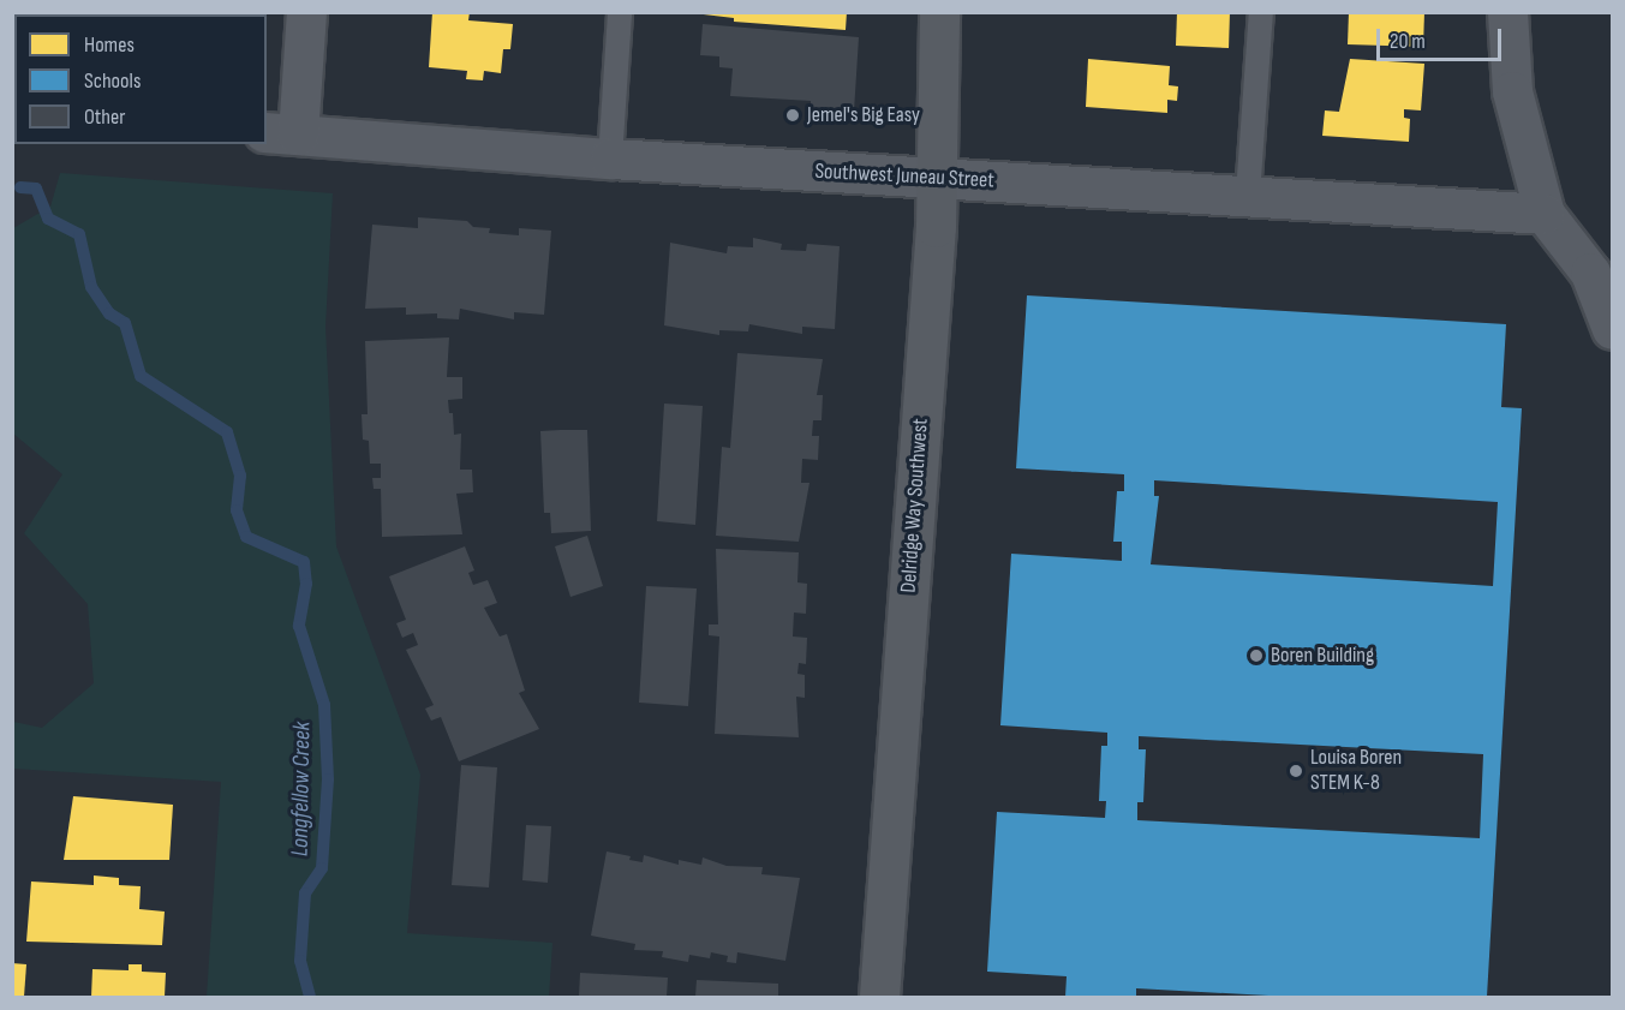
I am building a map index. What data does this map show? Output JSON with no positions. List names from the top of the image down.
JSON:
{
  "streets": {
    "main road": ["Delridge Way Southwest"],
    "street": ["Southwest Juneau Street"]
  },
  "crossings": [
    ["Southwest Juneau Street", "Delridge Way Southwest"]
  ],
  "water": ["Longfellow Creek"],
  "places": ["Jemel's Big Easy", "Boren Building", "Louisa Boren STEM K-8"],
  "legend": ["Homes", "Schools", "Other"],
  "scale_bar": "20 m"
}
